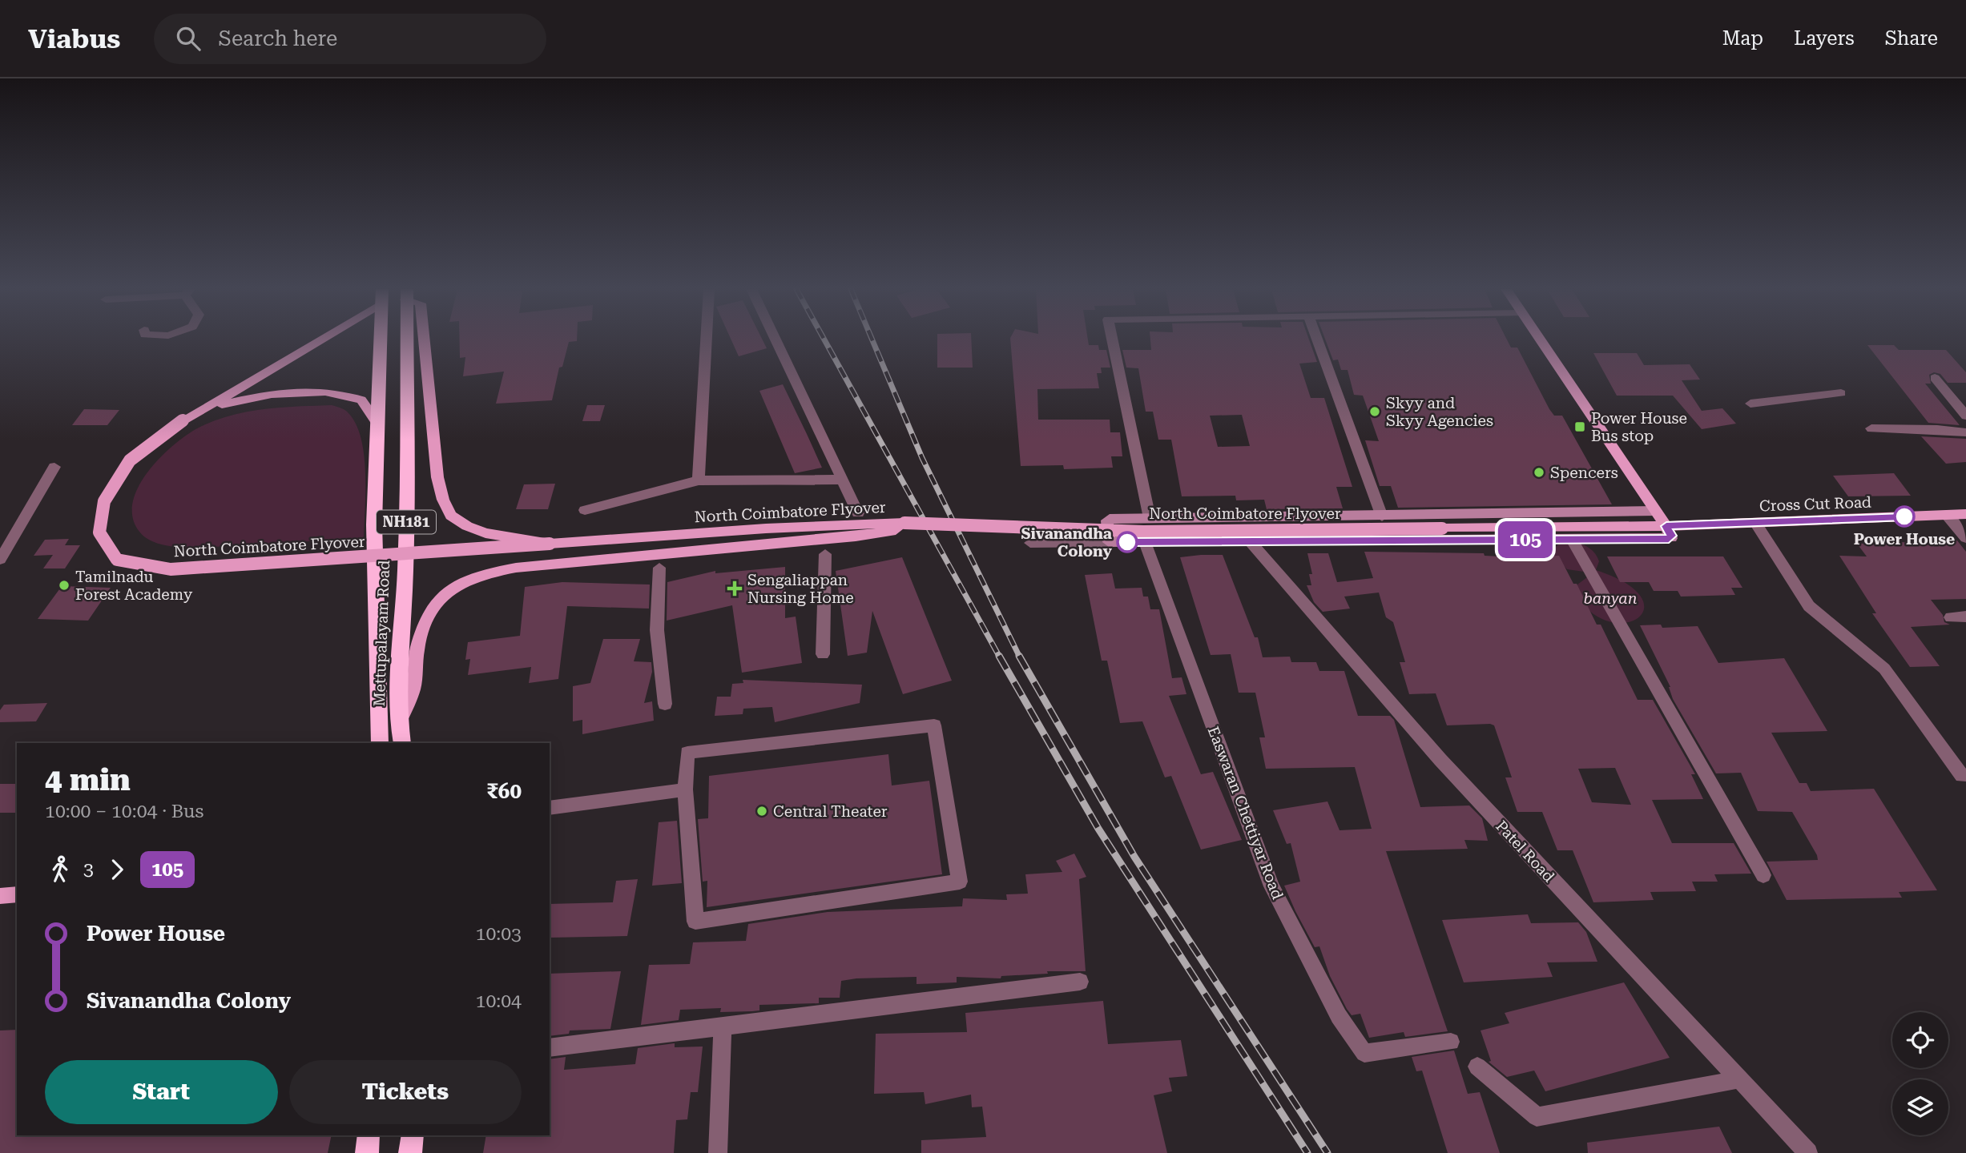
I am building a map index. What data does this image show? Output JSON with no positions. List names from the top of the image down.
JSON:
{
  "streets": {
    "highway": ["NH181", "Mettupalayam Road"],
    "main road": ["Cross Cut Road", "North Coimbatore Flyover"],
    "street": ["Easwaran Chettiyar Road", "Patel Road"]
  },
  "crossings": [
    ["Cross Cut Road", "North Coimbatore Flyover"],
    ["North Coimbatore Flyover", "Mettupalayam Road"]
  ],
  "parks": ["banyan"],
  "places": {
    "other": [
      "Skyy and Skyy Agencies",
      "Spencers",
      "Power House",
      "Sivanandha Colony",
      "Tamilnadu Forest Academy",
      "Central Theater"
    ],
    "transit": ["Power House Bus stop"],
    "health": ["Sengaliappan Nursing Home"]
  },
  "lines": ["bus line 105"],
  "page": {
    "header": "Viabus",
    "search": "Search here",
    "nav": ["Map", "Layers", "Share"],
    "on_map": "105",
    "heading": ["4 min", "10:00 – 10:04 · Bus", "₹60"],
    "legs": ["3", "105"],
    "list": [
      {
        "name": "Power House",
        "value": "10:03"
      },
      {
        "name": "Sivanandha Colony",
        "value": "10:04"
      }
    ],
    "buttons": ["Start", "Tickets"]
  }
}
